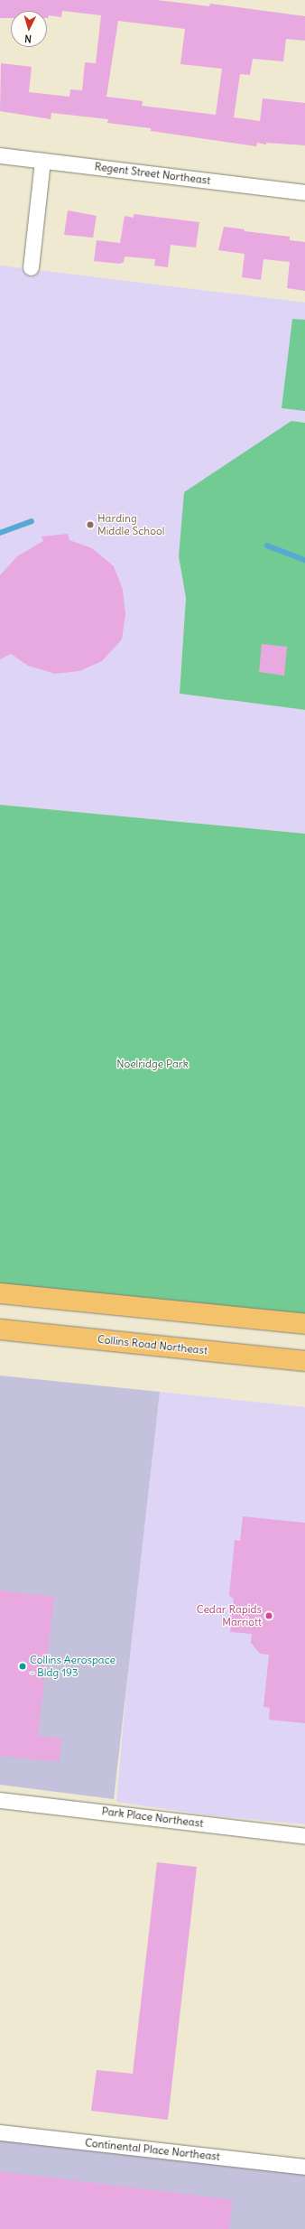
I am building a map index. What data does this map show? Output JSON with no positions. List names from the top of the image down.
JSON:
{
  "streets": {
    "highway": ["Collins Road Northeast"],
    "street": ["Regent Street Northeast", "Park Place Northeast", "Continental Place Northeast"]
  },
  "parks": ["Noelridge Park"],
  "places": ["Harding Middle School", "Cedar Rapids Marriott", "Collins Aerospace - Bldg 193"],
  "north": "bottom"
}
